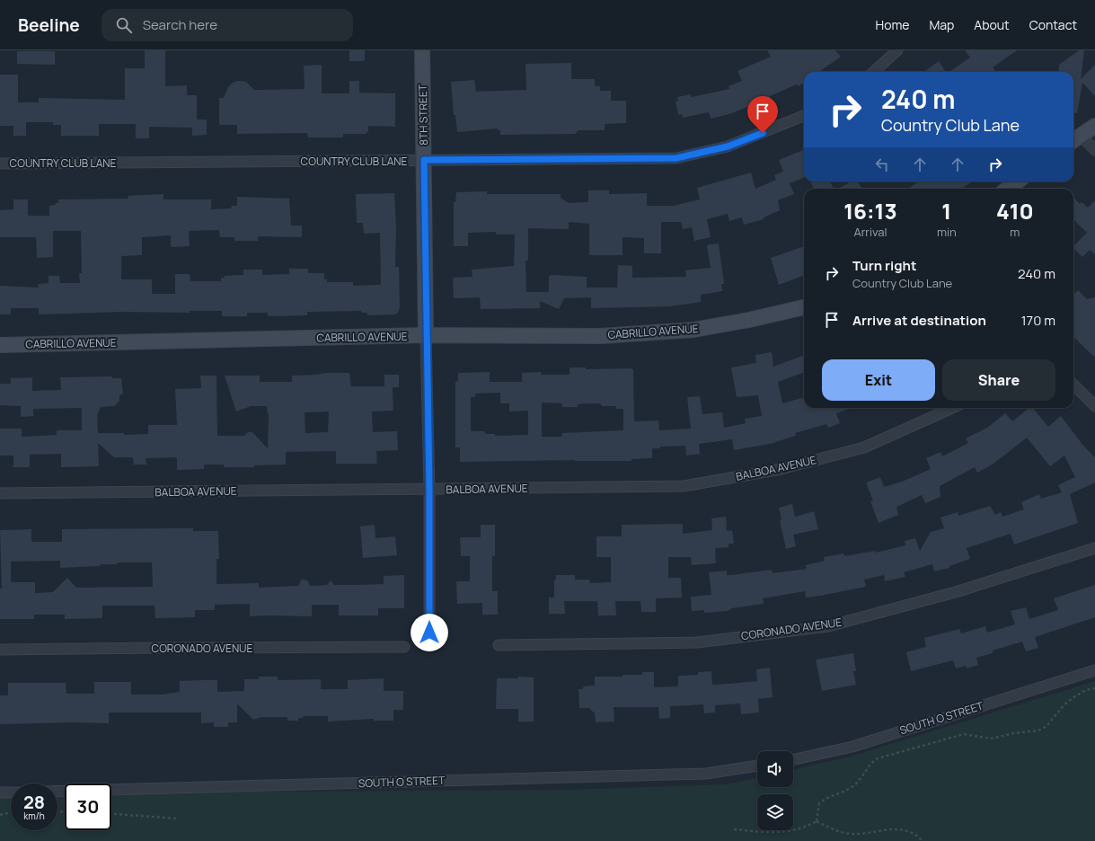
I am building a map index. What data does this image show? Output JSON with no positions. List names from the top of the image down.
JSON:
{
  "streets": {
    "street": [
      "8TH STREET",
      "COUNTRY CLUB LANE",
      "CABRILLO AVENUE",
      "BALBOA AVENUE",
      "CORONADO AVENUE",
      "SOUTH O STREET"
    ]
  },
  "crossings": [
    ["8TH STREET", "COUNTRY CLUB LANE"],
    ["8TH STREET", "CABRILLO AVENUE"],
    ["8TH STREET", "BALBOA AVENUE"]
  ],
  "page": {
    "header": "Beeline",
    "search": "Search here",
    "nav": [
      "Home",
      "Map",
      "About",
      "Contact"
    ],
    "turn": ["240 m", "Country Club Lane"],
    "eta": [
      "16:13",
      "Arrival",
      "1",
      "min",
      "410",
      "m"
    ],
    "list": [
      {
        "name": "Turn right",
        "note": "Country Club Lane",
        "value": "240 m"
      },
      {
        "name": "Arrive at destination",
        "value": "170 m"
      }
    ],
    "buttons": ["Exit", "Share"],
    "speed": "28 km/h",
    "limit": "30"
  }
}
